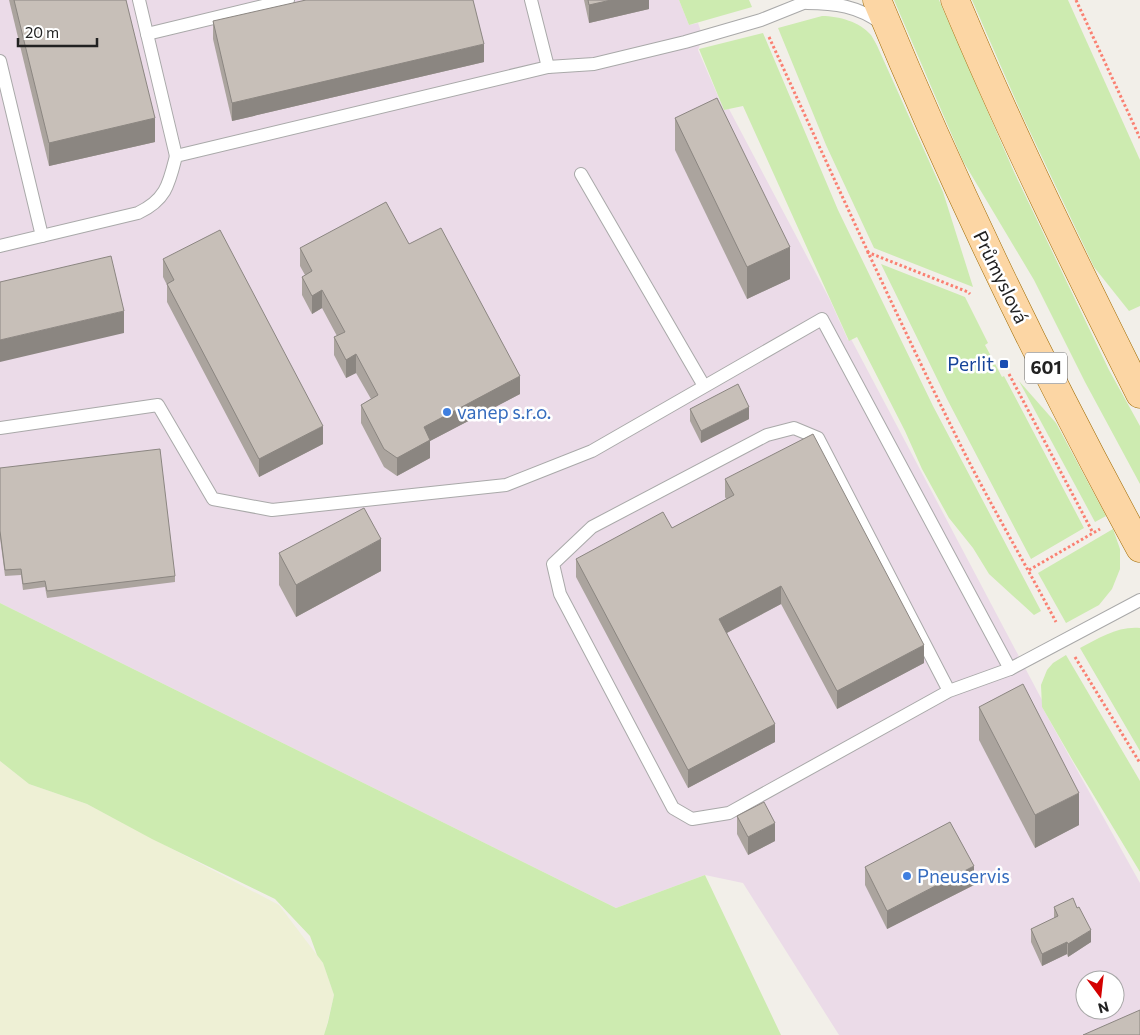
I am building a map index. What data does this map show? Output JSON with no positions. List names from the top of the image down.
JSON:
{
  "streets": {
    "main road": ["Průmyslová", "601"]
  },
  "places": {
    "transit": ["Perlit"],
    "other": ["vanep s.r.o.", "Pneuservis"]
  },
  "scale_bar": "20 m",
  "north": "bottom"
}
